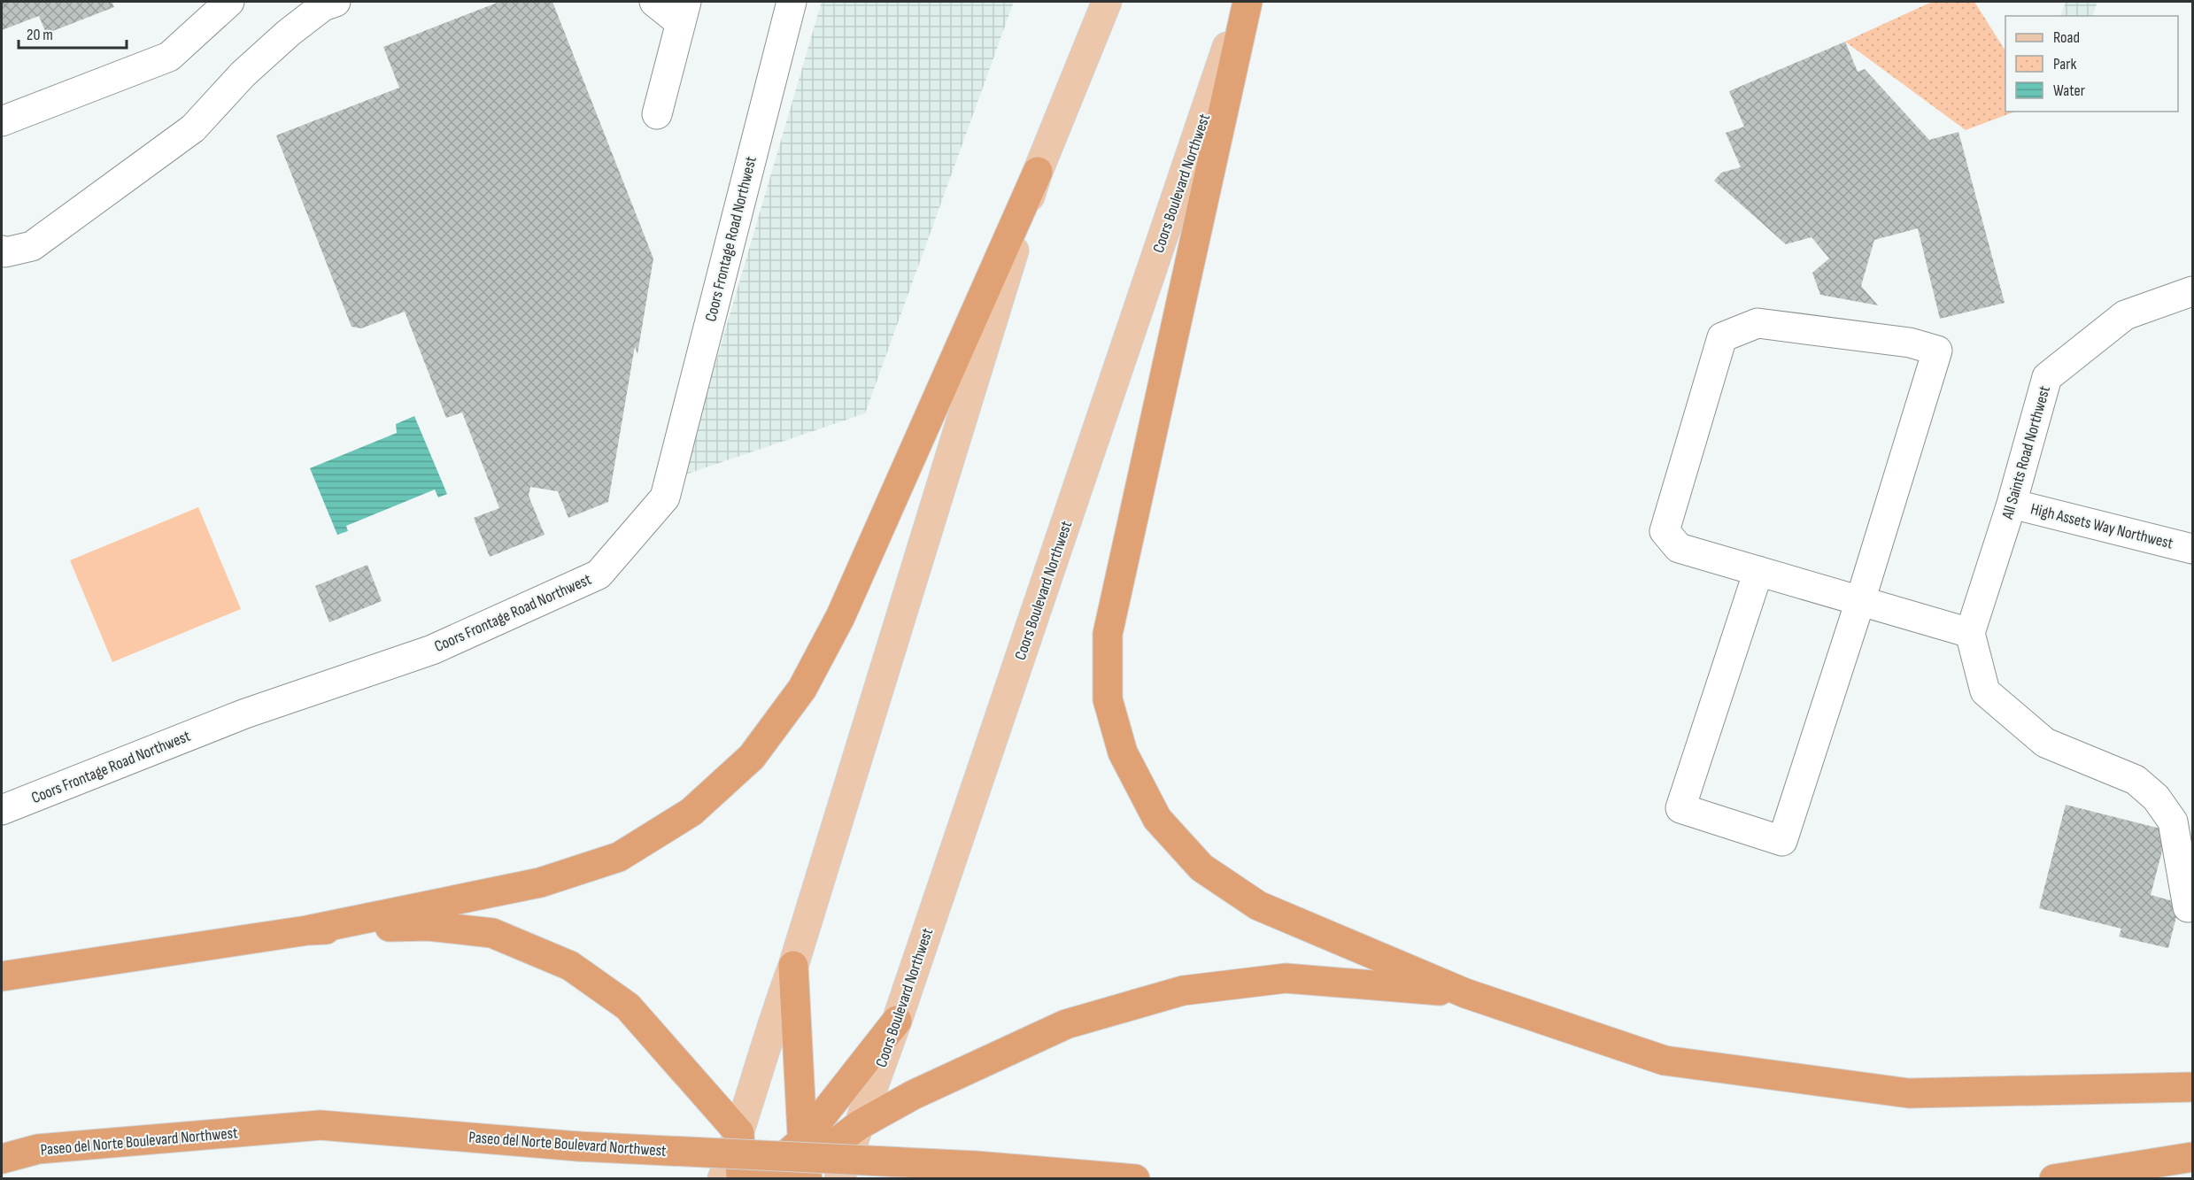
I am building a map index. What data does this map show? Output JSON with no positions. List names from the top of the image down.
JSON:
{
  "streets": {
    "highway": ["Paseo del Norte Boulevard Northwest"],
    "main road": ["Coors Boulevard Northwest"],
    "street": ["Coors Frontage Road Northwest", "All Saints Road Northwest", "High Assets Way Northwest"]
  },
  "crossings": [
    ["All Saints Road Northwest", "High Assets Way Northwest"]
  ],
  "legend": ["Road", "Park", "Water"],
  "scale_bar": "20 m"
}
